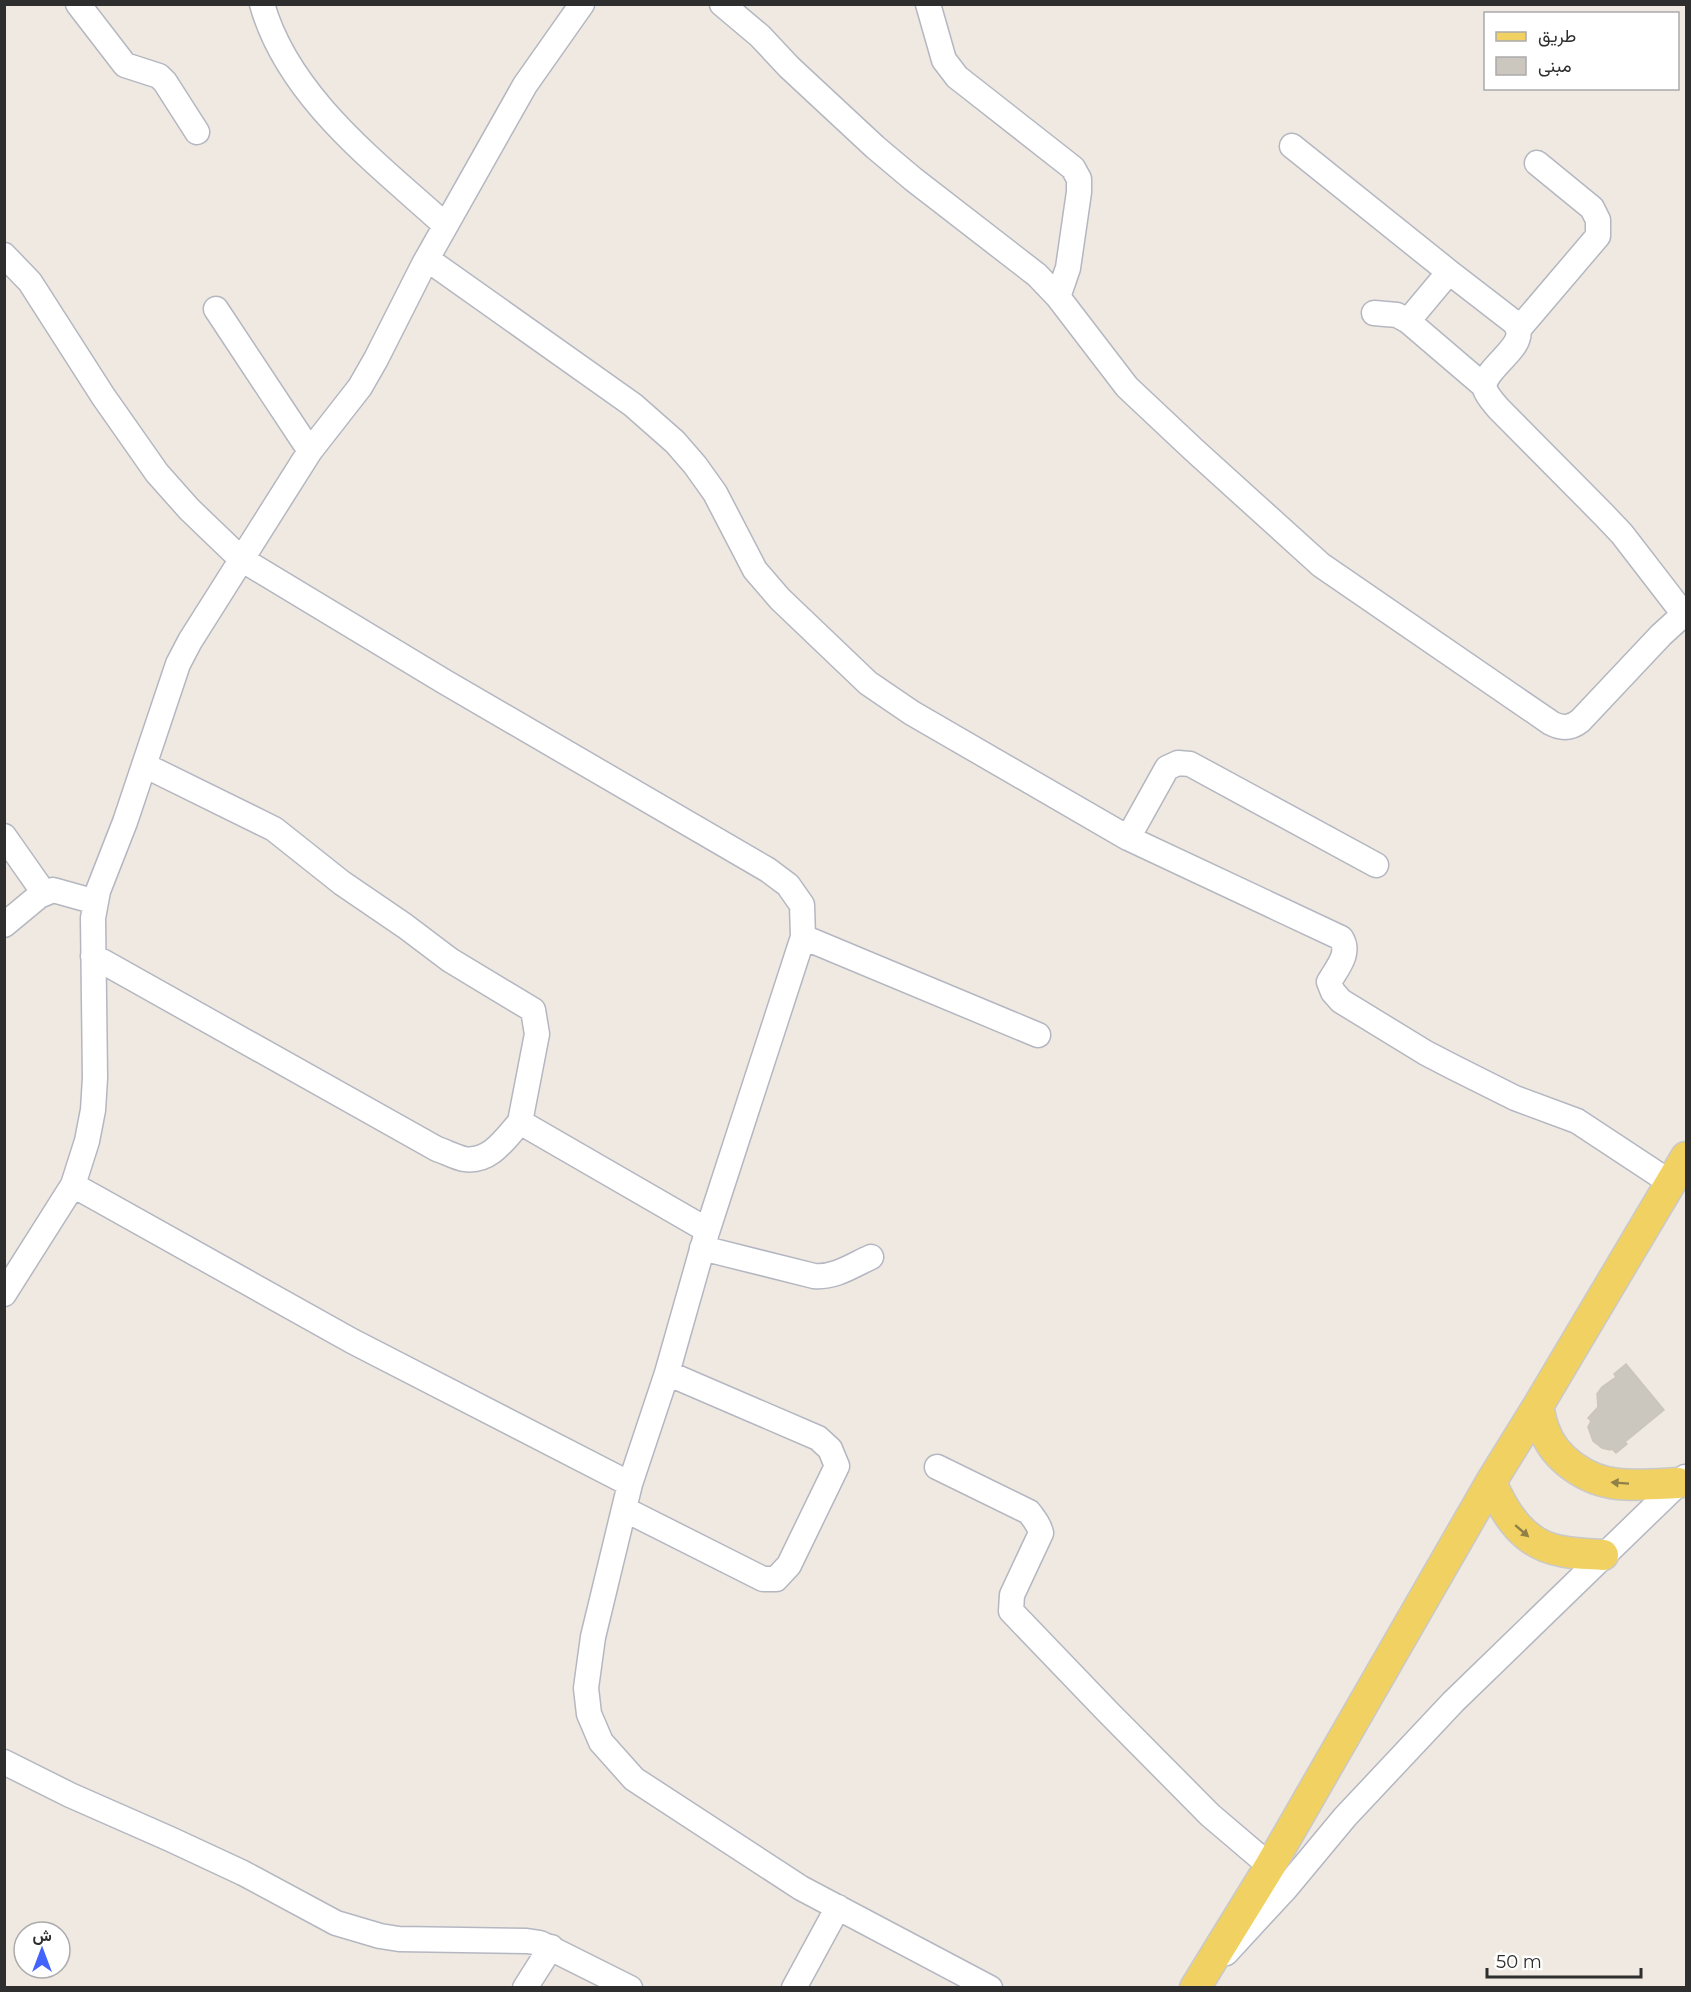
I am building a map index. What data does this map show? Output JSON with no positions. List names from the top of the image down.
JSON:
{
  "legend": ["طريق", "مبنى"],
  "scale_bar": "50 m",
  "north": "top"
}
